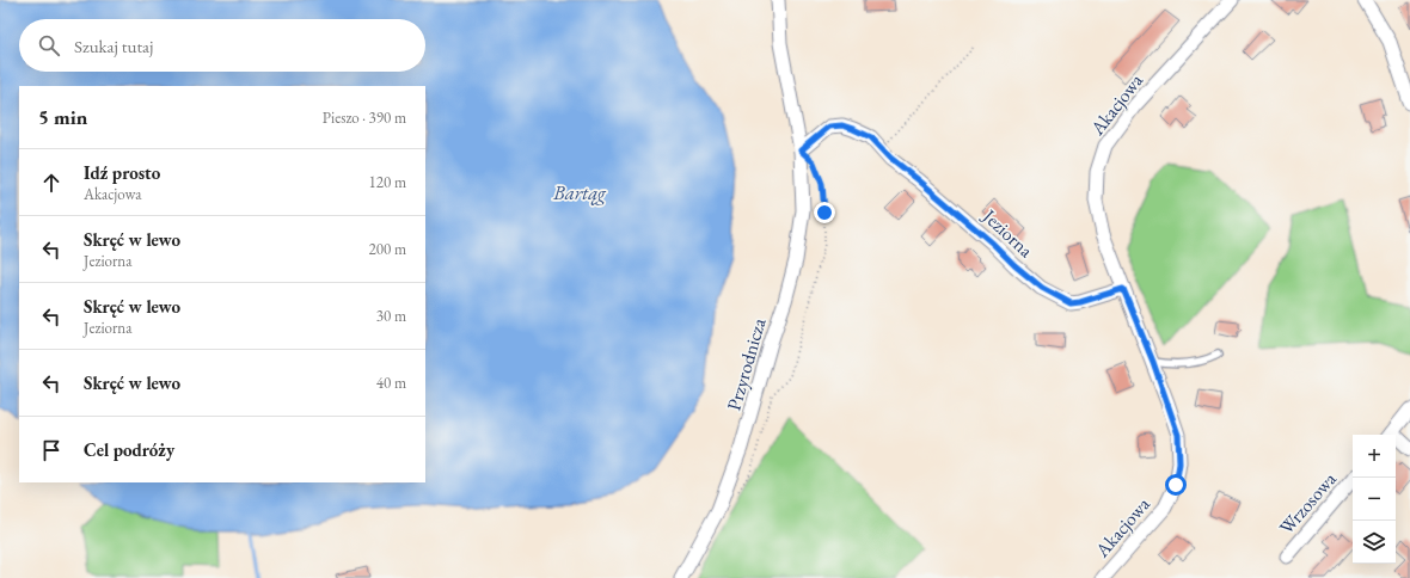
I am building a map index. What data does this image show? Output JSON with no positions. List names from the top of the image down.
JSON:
{
  "streets": {
    "street": [
      "Akacjowa",
      "Jeziorna",
      "Przyrodnicza",
      "Wrzosowa"
    ]
  },
  "crossings": [
    ["Akacjowa", "Jeziorna"],
    ["Jeziorna", "Przyrodnicza"]
  ],
  "water": ["Bartąg"],
  "page": {
    "search": "Szukaj tutaj",
    "heading": ["5 min", "Pieszo · 390 m"],
    "list": [
      ["Idź prosto", "Akacjowa", "120 m"],
      ["Skręć w lewo", "Jeziorna", "200 m"],
      ["Skręć w lewo", "Jeziorna", "30 m"],
      ["Skręć w lewo", "40 m"],
      "Cel podróży"
    ],
    "map_buttons": ["+", "−"]
  }
}
